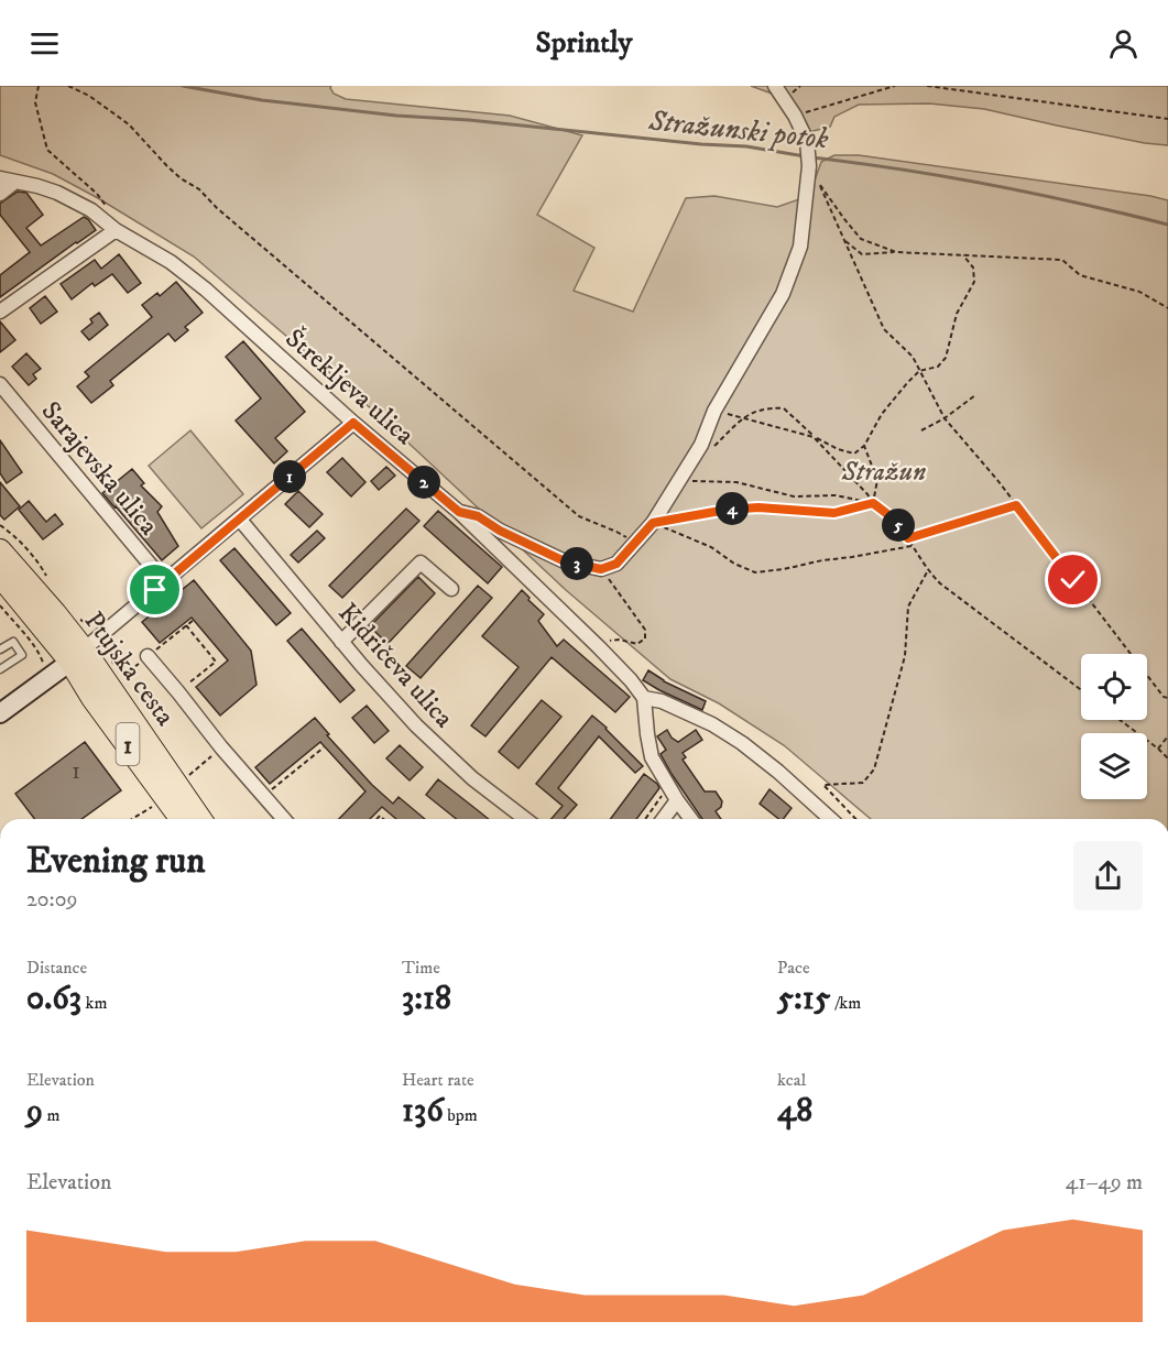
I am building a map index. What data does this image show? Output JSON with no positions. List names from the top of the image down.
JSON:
{
  "streets": {
    "main road": ["Ptujska cesta", "1"],
    "street": ["Štrekljeva ulica", "Sarajevska ulica", "Kidričeva ulica"]
  },
  "water": ["Stražunski potok"],
  "parks": ["Stražun"],
  "house_numbers": ["1"],
  "page": {
    "header": "Sprintly",
    "pins": [
      "1",
      "2",
      "4",
      "5",
      "3"
    ],
    "heading": ["Evening run", "20:09"],
    "stats": [
      ["Distance", "0.63 km"],
      ["Time", "3:18"],
      ["Pace", "5:15 /km"],
      ["Elevation", "9 m"],
      ["Heart rate", "136 bpm"],
      ["kcal", "48"]
    ],
    "chart": ["Elevation", "41–49 m"]
  }
}
